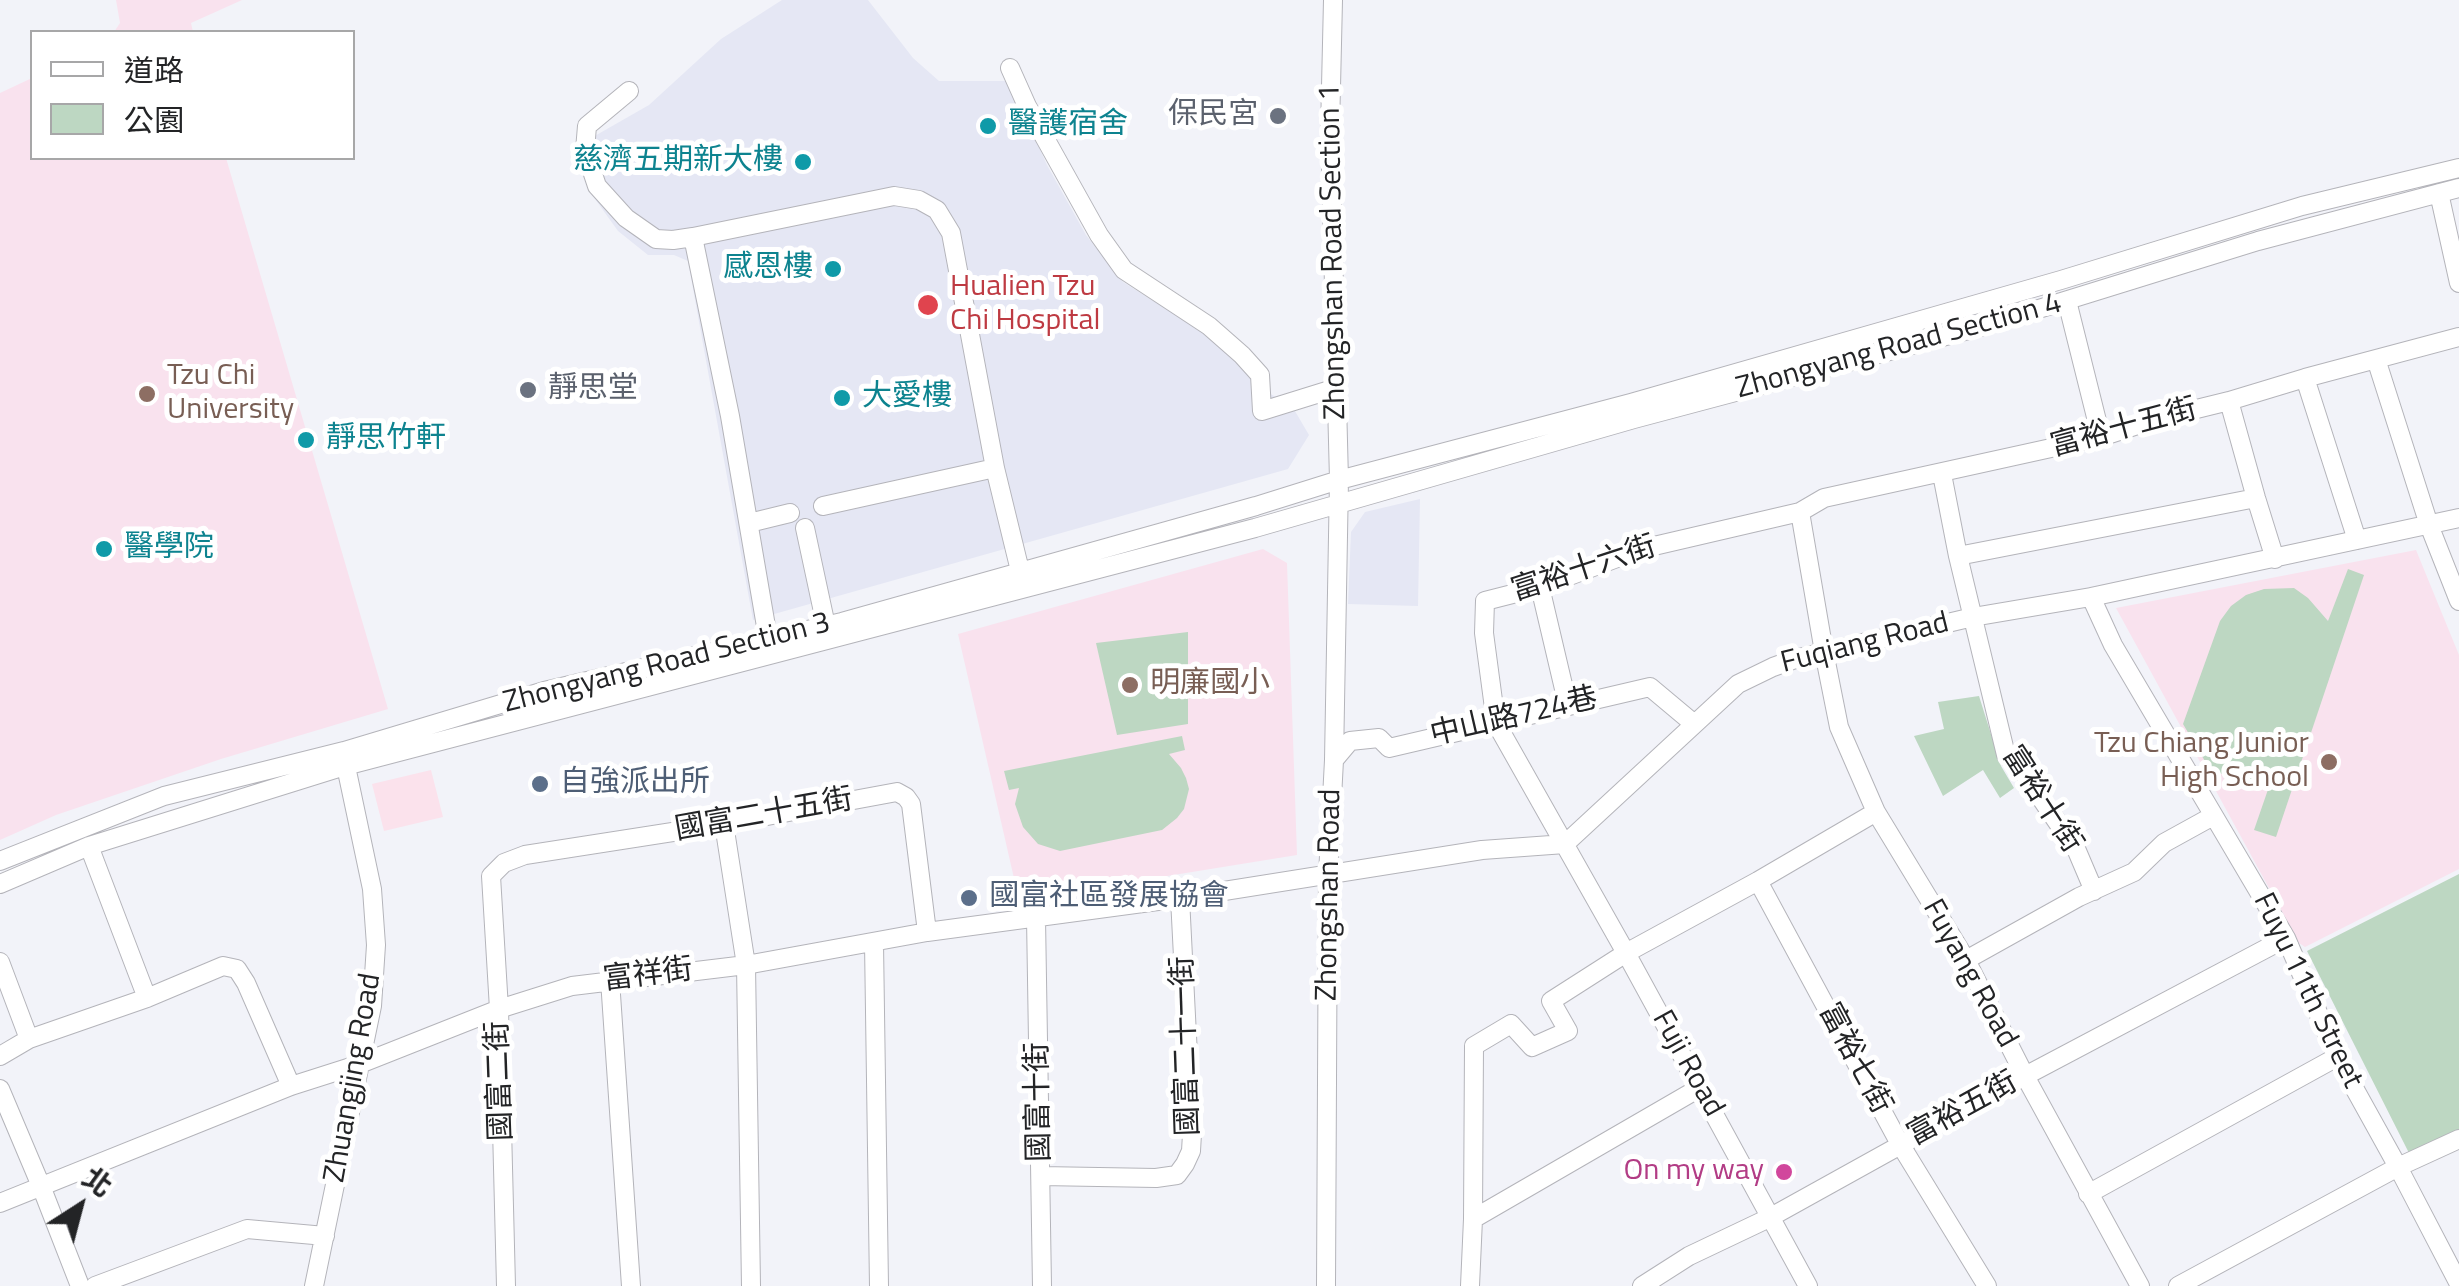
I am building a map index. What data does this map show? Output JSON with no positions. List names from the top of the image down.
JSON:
{
  "streets": {
    "street": [
      "Zhongshan Road Section 1",
      "Zhongyang Road Section 4",
      "富裕十五街",
      "富裕十六街",
      "Fuqiang Road",
      "Zhongyang Road Section 3",
      "中山路724巷",
      "富裕十街",
      "國富二十五街",
      "Zhongshan Road",
      "Fuyang Road",
      "富祥街",
      "Fuyu 11th Street",
      "國富二十一街",
      "富裕七街",
      "Fuji Road",
      "Zhuangjing Road",
      "國富二街",
      "國富十街",
      "富裕五街"
    ]
  },
  "crossings": [
    ["Zhongshan Road Section 1", "Zhongyang Road Section 4"],
    ["Zhongshan Road Section 1", "Zhongyang Road Section 3"],
    ["Zhongshan Road Section 1", "Zhongshan Road"],
    ["Zhongyang Road Section 4", "Zhongyang Road Section 3"],
    ["Zhongyang Road Section 4", "Zhongshan Road"],
    ["富裕十五街", "富裕十六街"],
    ["富裕十五街", "富裕十街"],
    ["富裕十六街", "Fuqiang Road"],
    ["富裕十六街", "中山路724巷"],
    ["富裕十六街", "Fuji Road"],
    ["Fuqiang Road", "中山路724巷"],
    ["Fuqiang Road", "富裕十街"],
    ["Fuqiang Road", "Fuyang Road"],
    ["Fuqiang Road", "Fuyu 11th Street"],
    ["Fuqiang Road", "Fuji Road"],
    ["Zhongyang Road Section 3", "Zhongshan Road"],
    ["Zhongyang Road Section 3", "Zhuangjing Road"],
    ["中山路724巷", "Zhongshan Road"],
    ["國富二十五街", "富祥街"],
    ["國富二十五街", "國富二街"],
    ["Zhongshan Road", "富祥街"],
    ["Fuyang Road", "富裕五街"],
    ["富祥街", "國富二十一街"],
    ["富祥街", "Zhuangjing Road"],
    ["富祥街", "國富二街"],
    ["富祥街", "國富十街"],
    ["Fuyu 11th Street", "富裕五街"],
    ["國富二十一街", "國富十街"],
    ["富裕七街", "富裕五街"],
    ["Fuji Road", "富裕五街"]
  ],
  "places": [
    "保民宮",
    "醫護宿舍",
    "慈濟五期新大樓",
    "感恩樓",
    "Hualien Tzu Chi Hospital",
    "靜思堂",
    "Tzu Chi University",
    "大愛樓",
    "靜思竹軒",
    "醫學院",
    "明廉國小",
    "Tzu Chiang Junior High School",
    "自強派出所",
    "國富社區發展協會",
    "On my way"
  ],
  "legend": ["道路", "公園"],
  "north": "top right"
}
